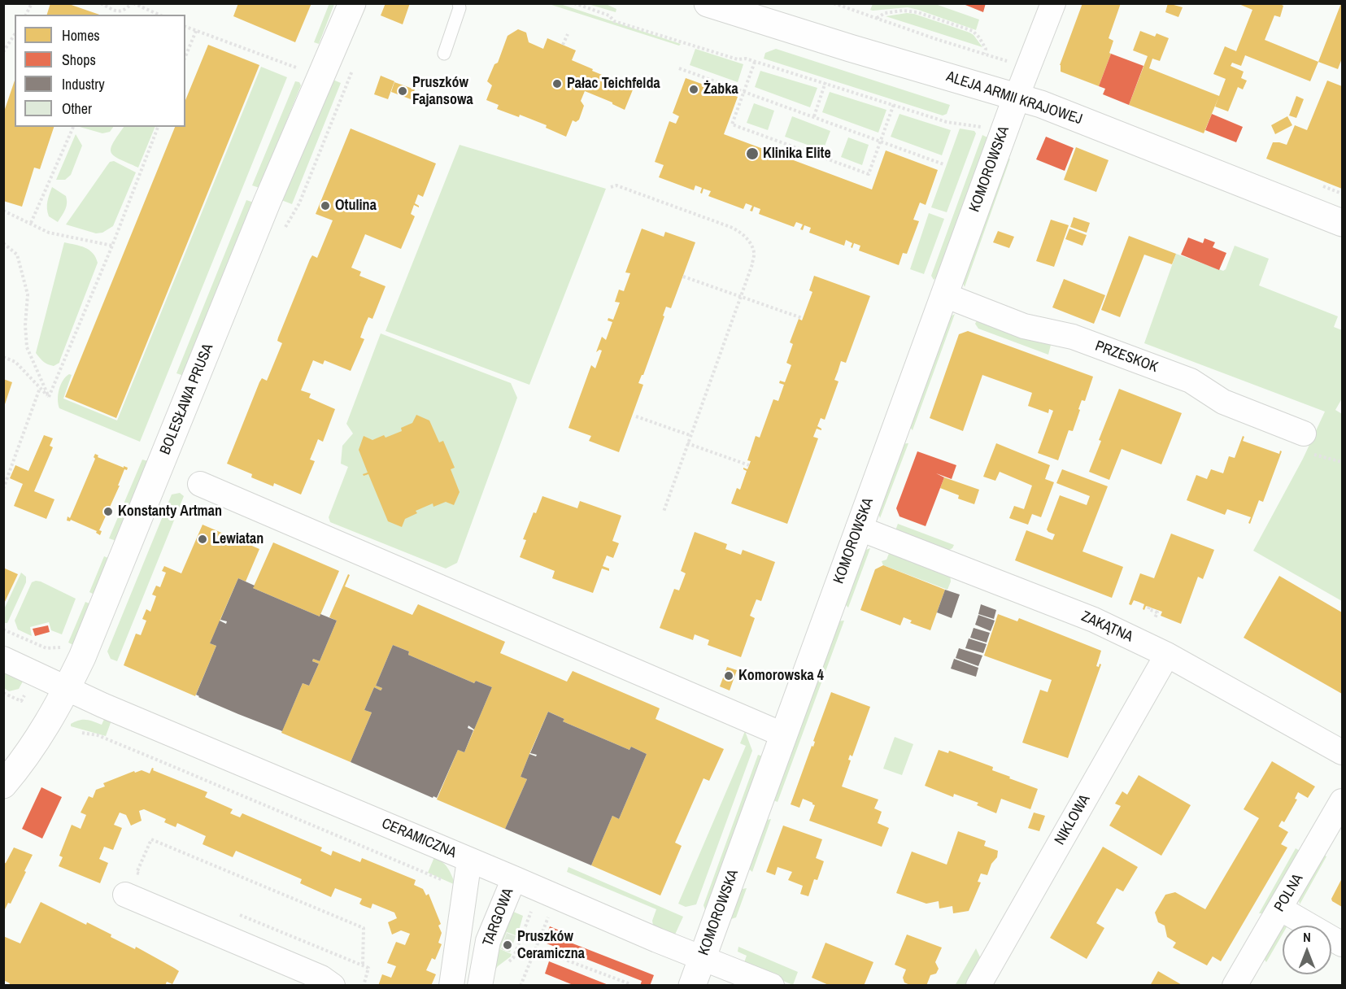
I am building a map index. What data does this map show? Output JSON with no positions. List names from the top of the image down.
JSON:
{
  "streets": {
    "street": [
      "ALEJA ARMII KRAJOWEJ",
      "KOMOROWSKA",
      "PRZESKOK",
      "BOLESŁAWA PRUSA",
      "ZAKĄTNA",
      "NIKLOWA",
      "CERAMICZNA",
      "POLNA",
      "TARGOWA"
    ]
  },
  "crossings": [
    ["ALEJA ARMII KRAJOWEJ", "KOMOROWSKA"],
    ["KOMOROWSKA", "PRZESKOK"],
    ["KOMOROWSKA", "ZAKĄTNA"],
    ["KOMOROWSKA", "CERAMICZNA"],
    ["BOLESŁAWA PRUSA", "CERAMICZNA"],
    ["ZAKĄTNA", "NIKLOWA"],
    ["CERAMICZNA", "TARGOWA"]
  ],
  "places": [
    "Pałac Teichfelda",
    "Żabka",
    "Pruszków Fajansowa",
    "Klinika Elite",
    "Otulina",
    "Konstanty Artman",
    "Lewiatan",
    "Komorowska 4",
    "Pruszków Ceramiczna"
  ],
  "legend": [
    "Homes",
    "Shops",
    "Industry",
    "Other"
  ],
  "north": "top"
}
